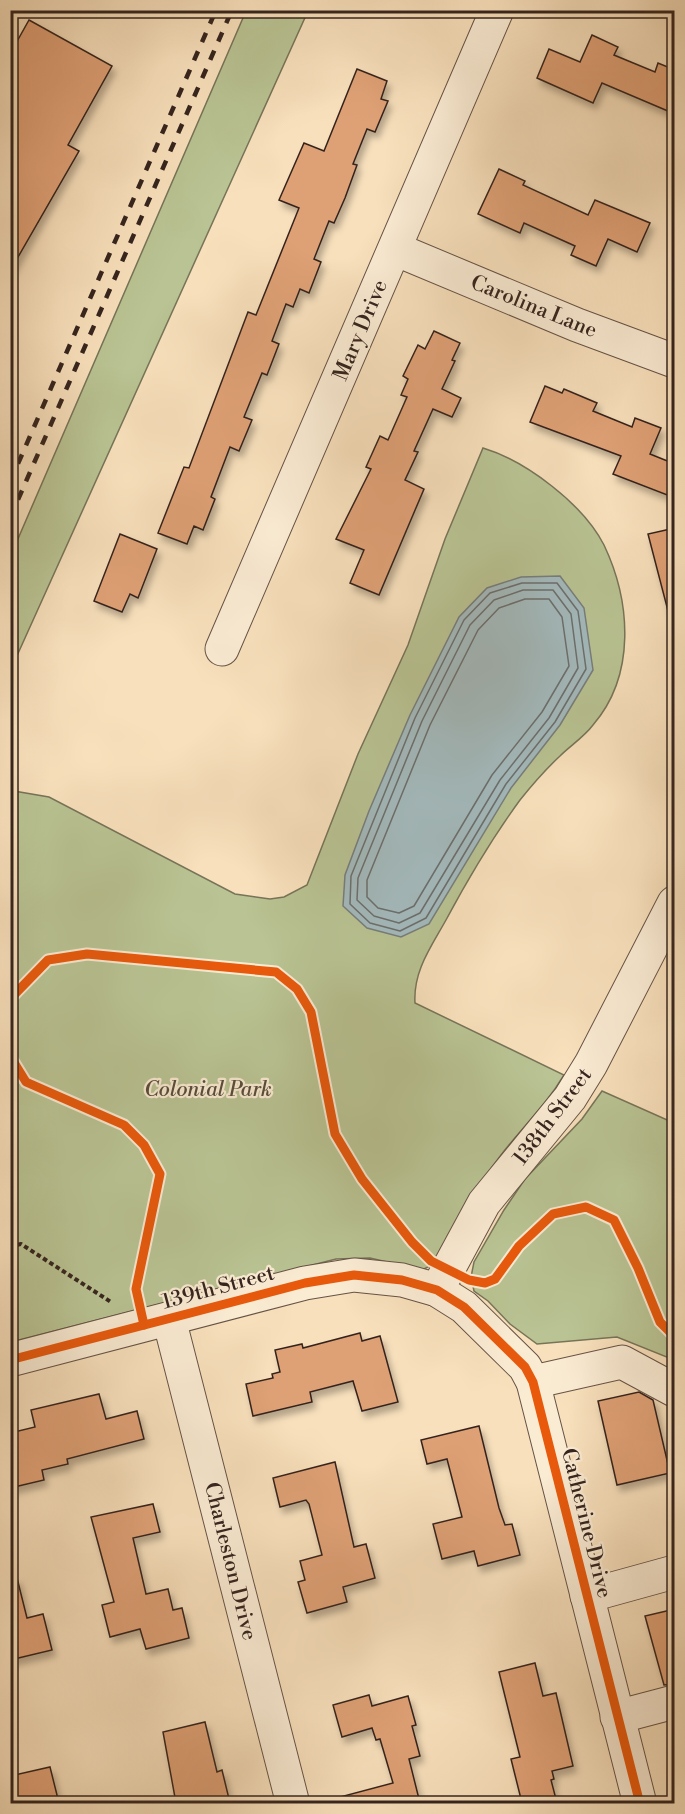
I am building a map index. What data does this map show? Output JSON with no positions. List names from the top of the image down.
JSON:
{
  "streets": {
    "street": [
      "Carolina Lane",
      "Mary Drive",
      "138th Street",
      "139th Street",
      "Catherine Drive",
      "Charleston Drive"
    ]
  },
  "crossings": [
    ["Carolina Lane", "Mary Drive"],
    ["138th Street", "139th Street"],
    ["138th Street", "Catherine Drive"],
    ["139th Street", "Catherine Drive"],
    ["139th Street", "Charleston Drive"]
  ],
  "parks": ["Colonial Park"]
}
